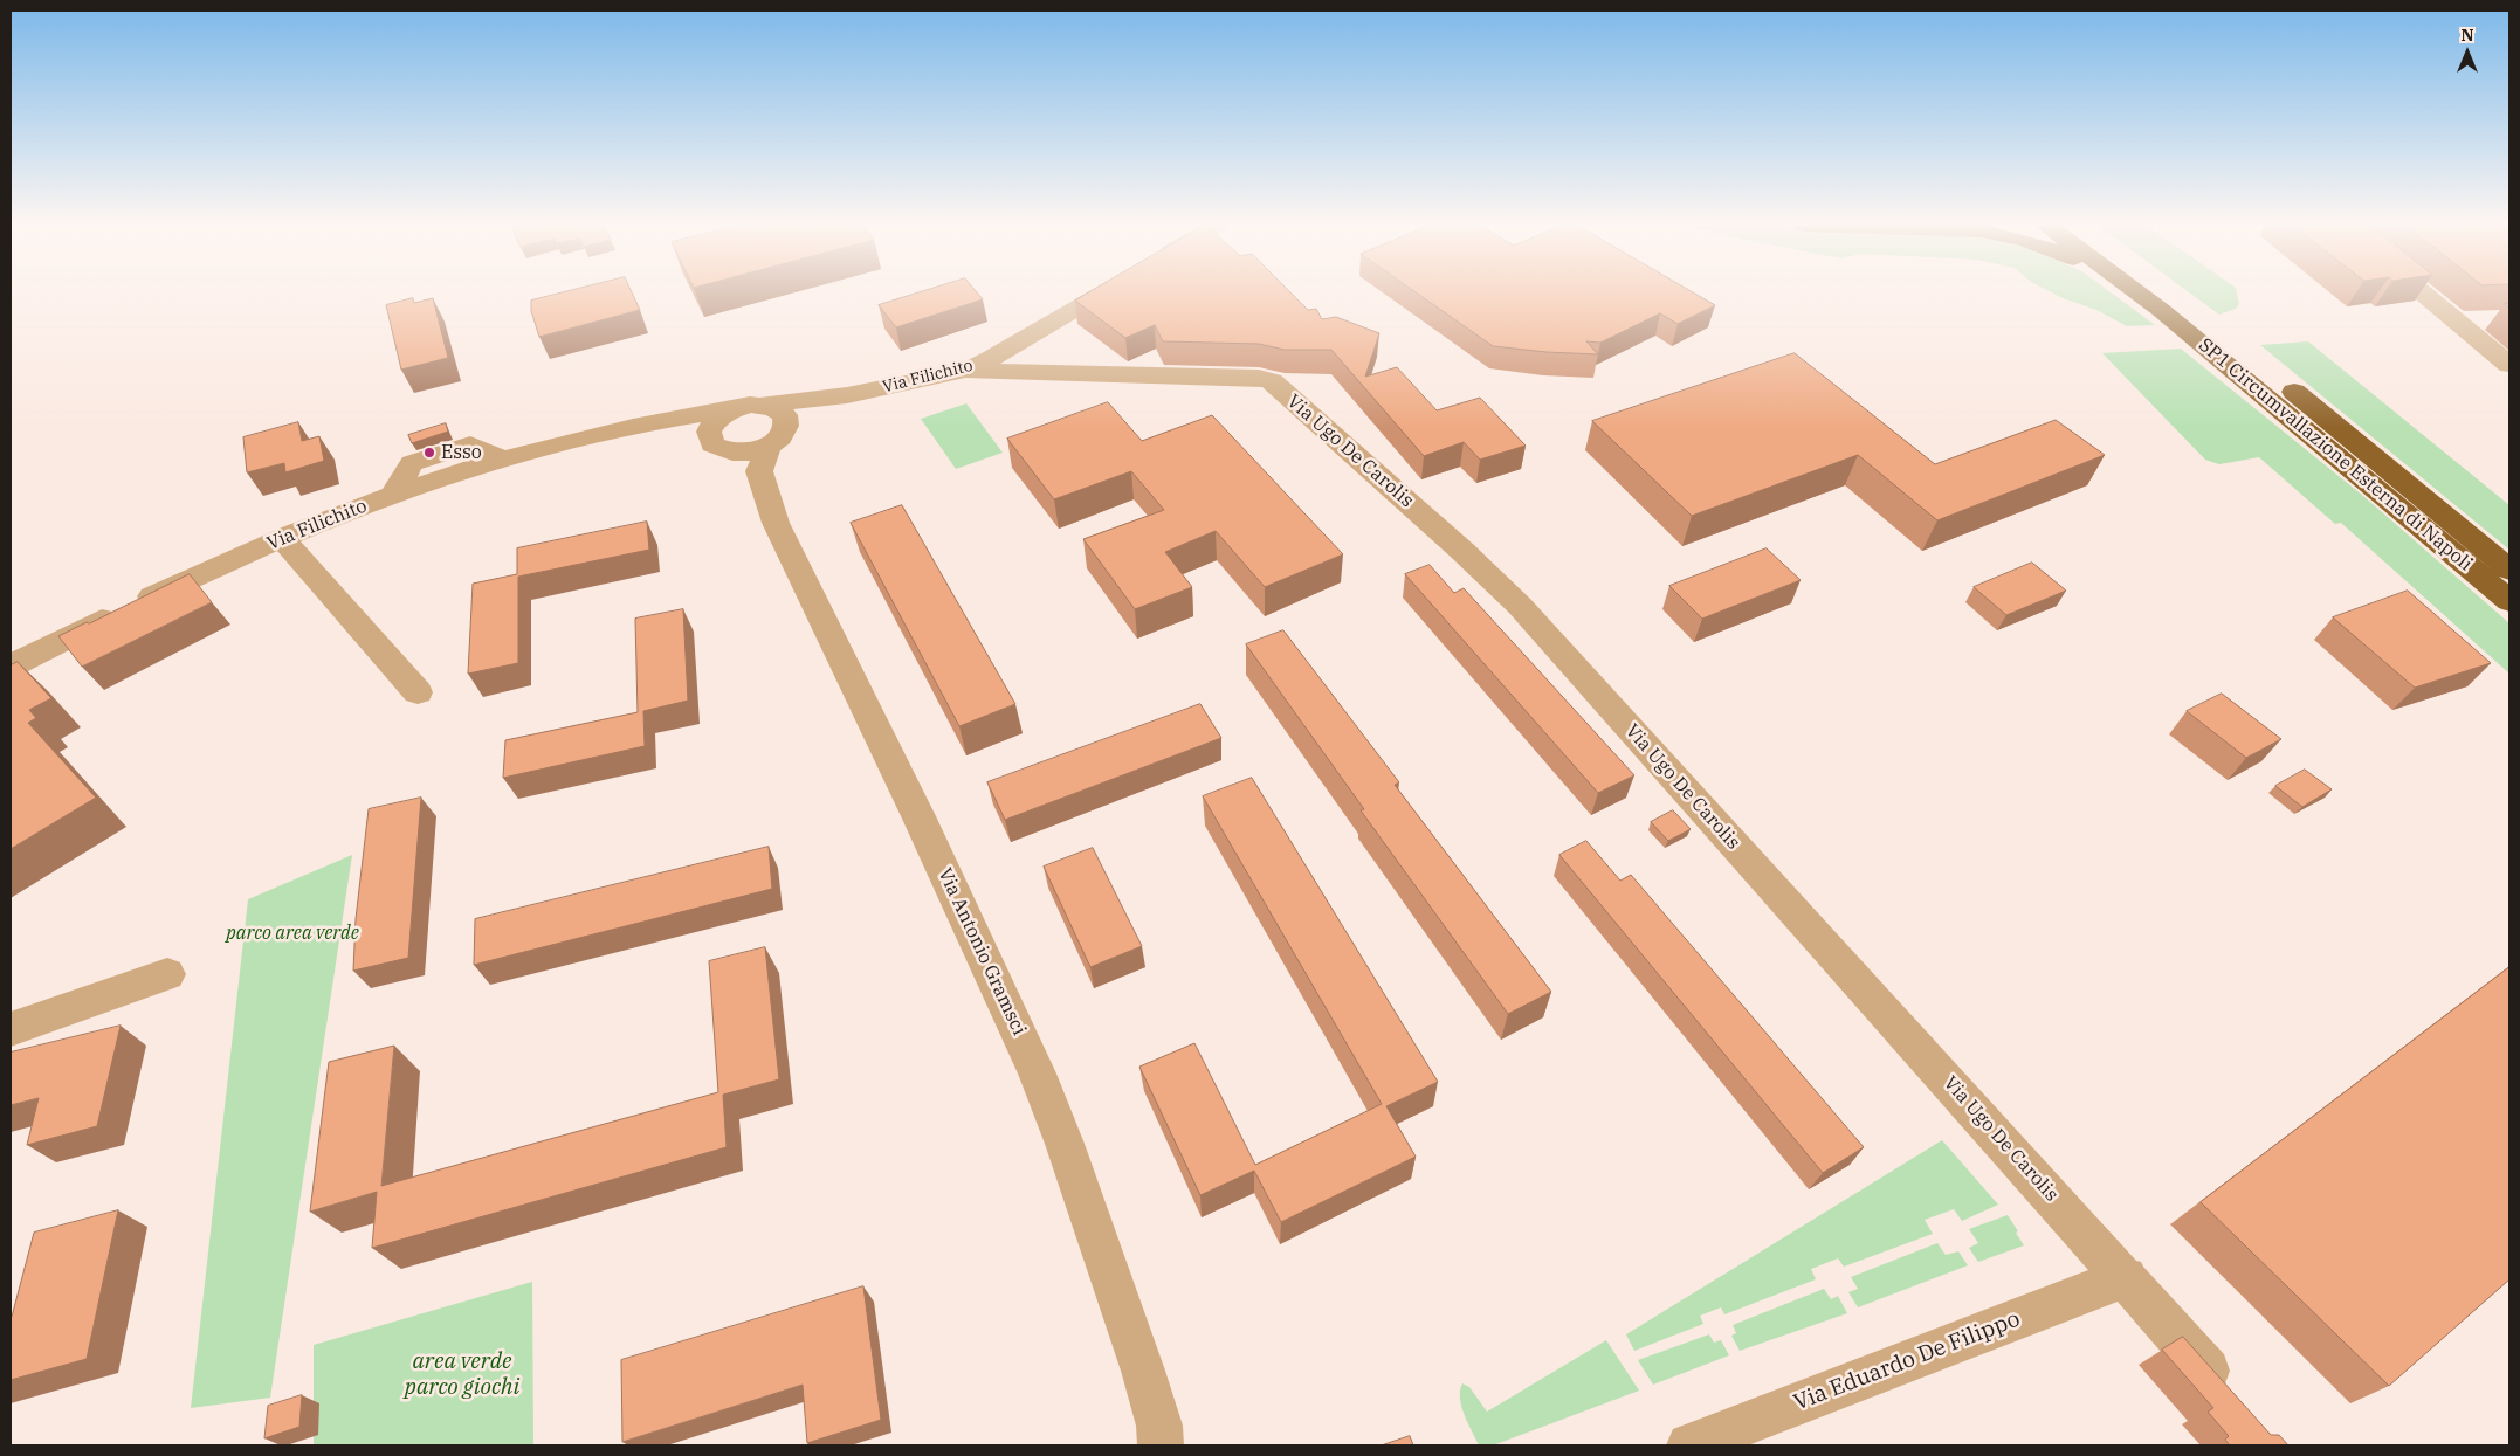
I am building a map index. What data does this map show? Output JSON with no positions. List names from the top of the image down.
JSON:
{
  "streets": {
    "highway": ["SP1 Circumvallazione Esterna di Napoli"],
    "street": [
      "Via Filichito",
      "Via Ugo De Carolis",
      "Via Antonio Gramsci",
      "Via Eduardo De Filippo"
    ]
  },
  "crossings": [
    ["Via Filichito", "Via Ugo De Carolis"],
    ["Via Filichito", "Via Antonio Gramsci"],
    ["Via Ugo De Carolis", "Via Eduardo De Filippo"]
  ],
  "parks": ["parco area verde", "area verde parco giochi"],
  "places": ["Esso"],
  "north": "top"
}
